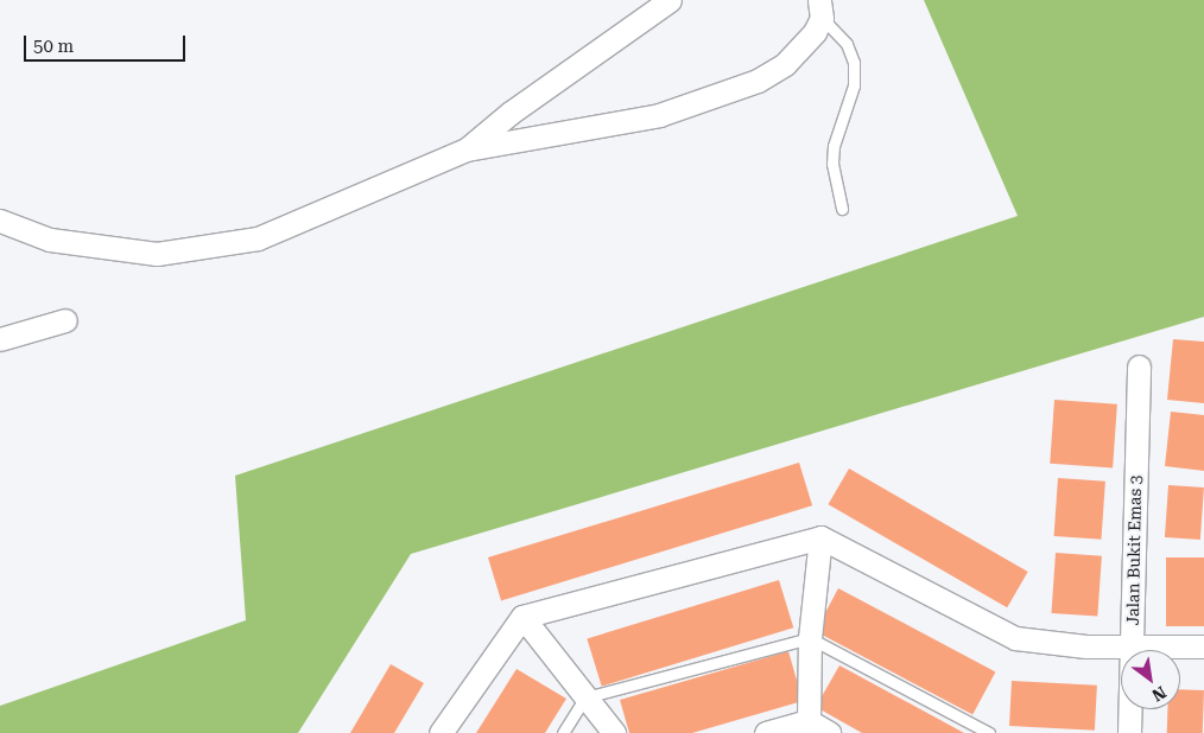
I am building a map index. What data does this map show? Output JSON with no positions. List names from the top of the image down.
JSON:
{
  "streets": {
    "street": ["Jalan Bukit Emas 3"]
  },
  "scale_bar": "50 m",
  "north": "bottom right"
}
